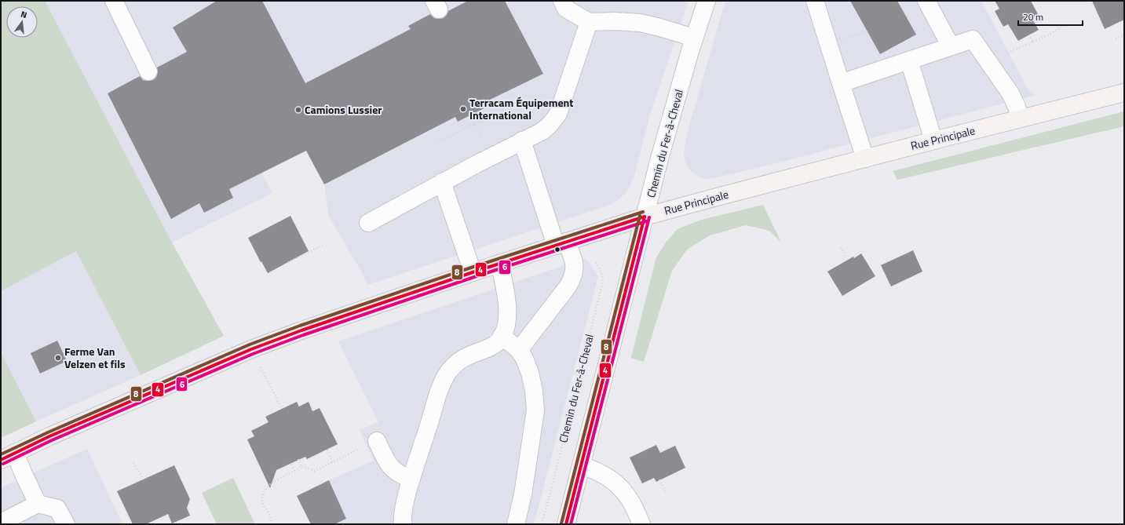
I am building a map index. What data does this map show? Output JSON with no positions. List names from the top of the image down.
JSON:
{
  "streets": {
    "main road": ["Rue Principale"],
    "street": ["Chemin du Fer-à-Cheval"]
  },
  "crossings": [
    ["Rue Principale", "Chemin du Fer-à-Cheval"]
  ],
  "places": ["Terracam Équipement International", "Camions Lussier", "Ferme Van Velzen et fils"],
  "lines": ["transit line 8", "transit line 4", "transit line 6"],
  "scale_bar": "20 m",
  "north": "top"
}
